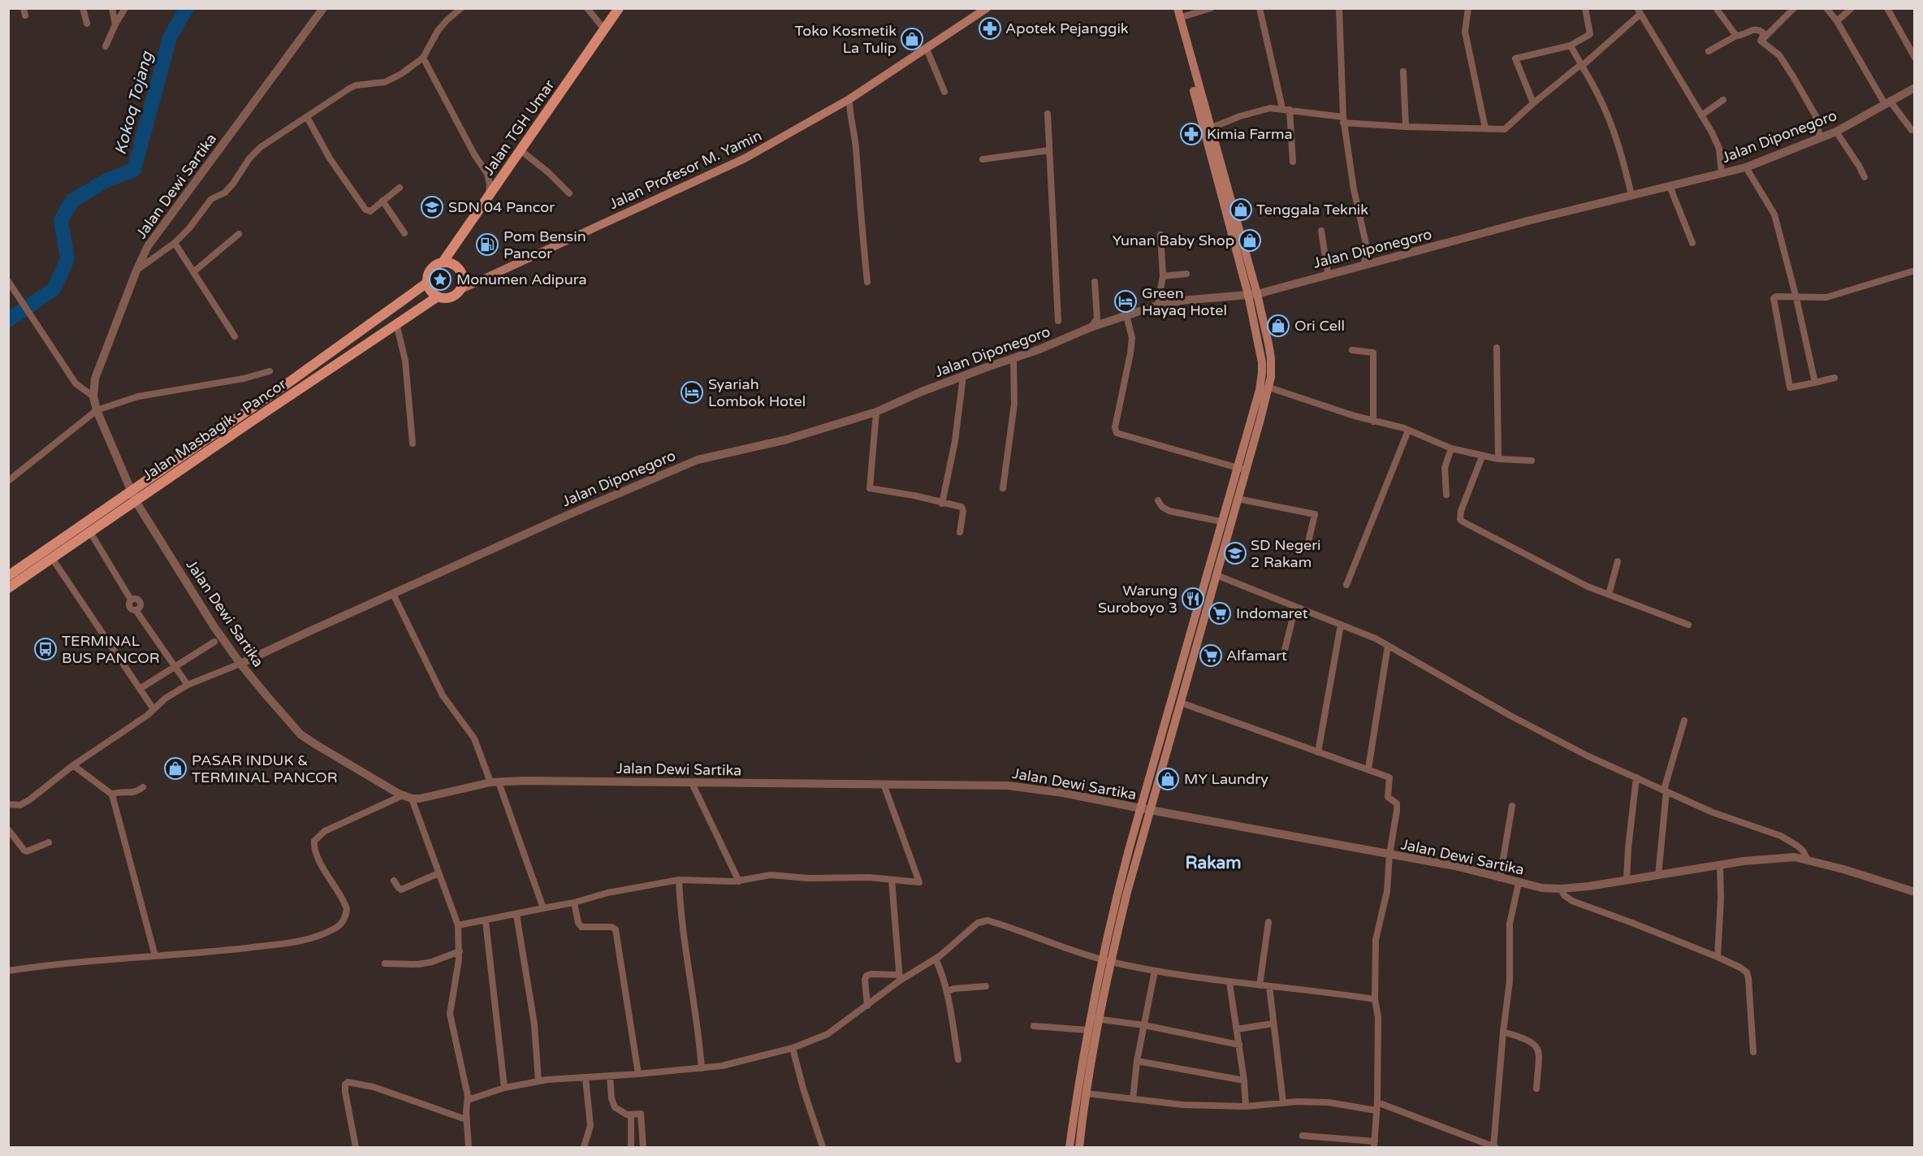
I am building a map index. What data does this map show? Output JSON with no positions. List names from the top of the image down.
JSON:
{
  "streets": {
    "main road": ["Jalan TGH Umar", "Jalan Profesor M. Yamin", "Jalan Masbagik - Pancor"],
    "street": ["Jalan Diponegoro", "Jalan Dewi Sartika"]
  },
  "crossings": [
    ["Jalan TGH Umar", "Jalan Profesor M. Yamin"],
    ["Jalan TGH Umar", "Jalan Masbagik - Pancor"],
    ["Jalan Diponegoro", "Jalan Dewi Sartika"],
    ["Jalan Profesor M. Yamin", "Jalan Masbagik - Pancor"],
    ["Jalan Dewi Sartika", "Jalan Masbagik - Pancor"]
  ],
  "districts": ["Rakam"],
  "water": ["Kokoq Tojang"],
  "places": {
    "pharmacy": ["Apotek Pejanggik", "Kimia Farma"],
    "shop": [
      "Toko Kosmetik La Tulip",
      "Tenggala Teknik",
      "Yunan Baby Shop",
      "Ori Cell",
      "PASAR INDUK & TERMINAL PANCOR",
      "MY Laundry"
    ],
    "school or university": ["SDN 04 Pancor", "SD Negeri 2 Rakam"],
    "fuel station": ["Pom Bensin Pancor"],
    "place": ["Monumen Adipura"],
    "hotel": ["Green Hayaq Hotel", "Syariah Lombok Hotel"],
    "restaurant": ["Warung Suroboyo 3"],
    "supermarket": ["Indomaret", "Alfamart"],
    "bus stop": ["TERMINAL BUS PANCOR"]
  }
}
